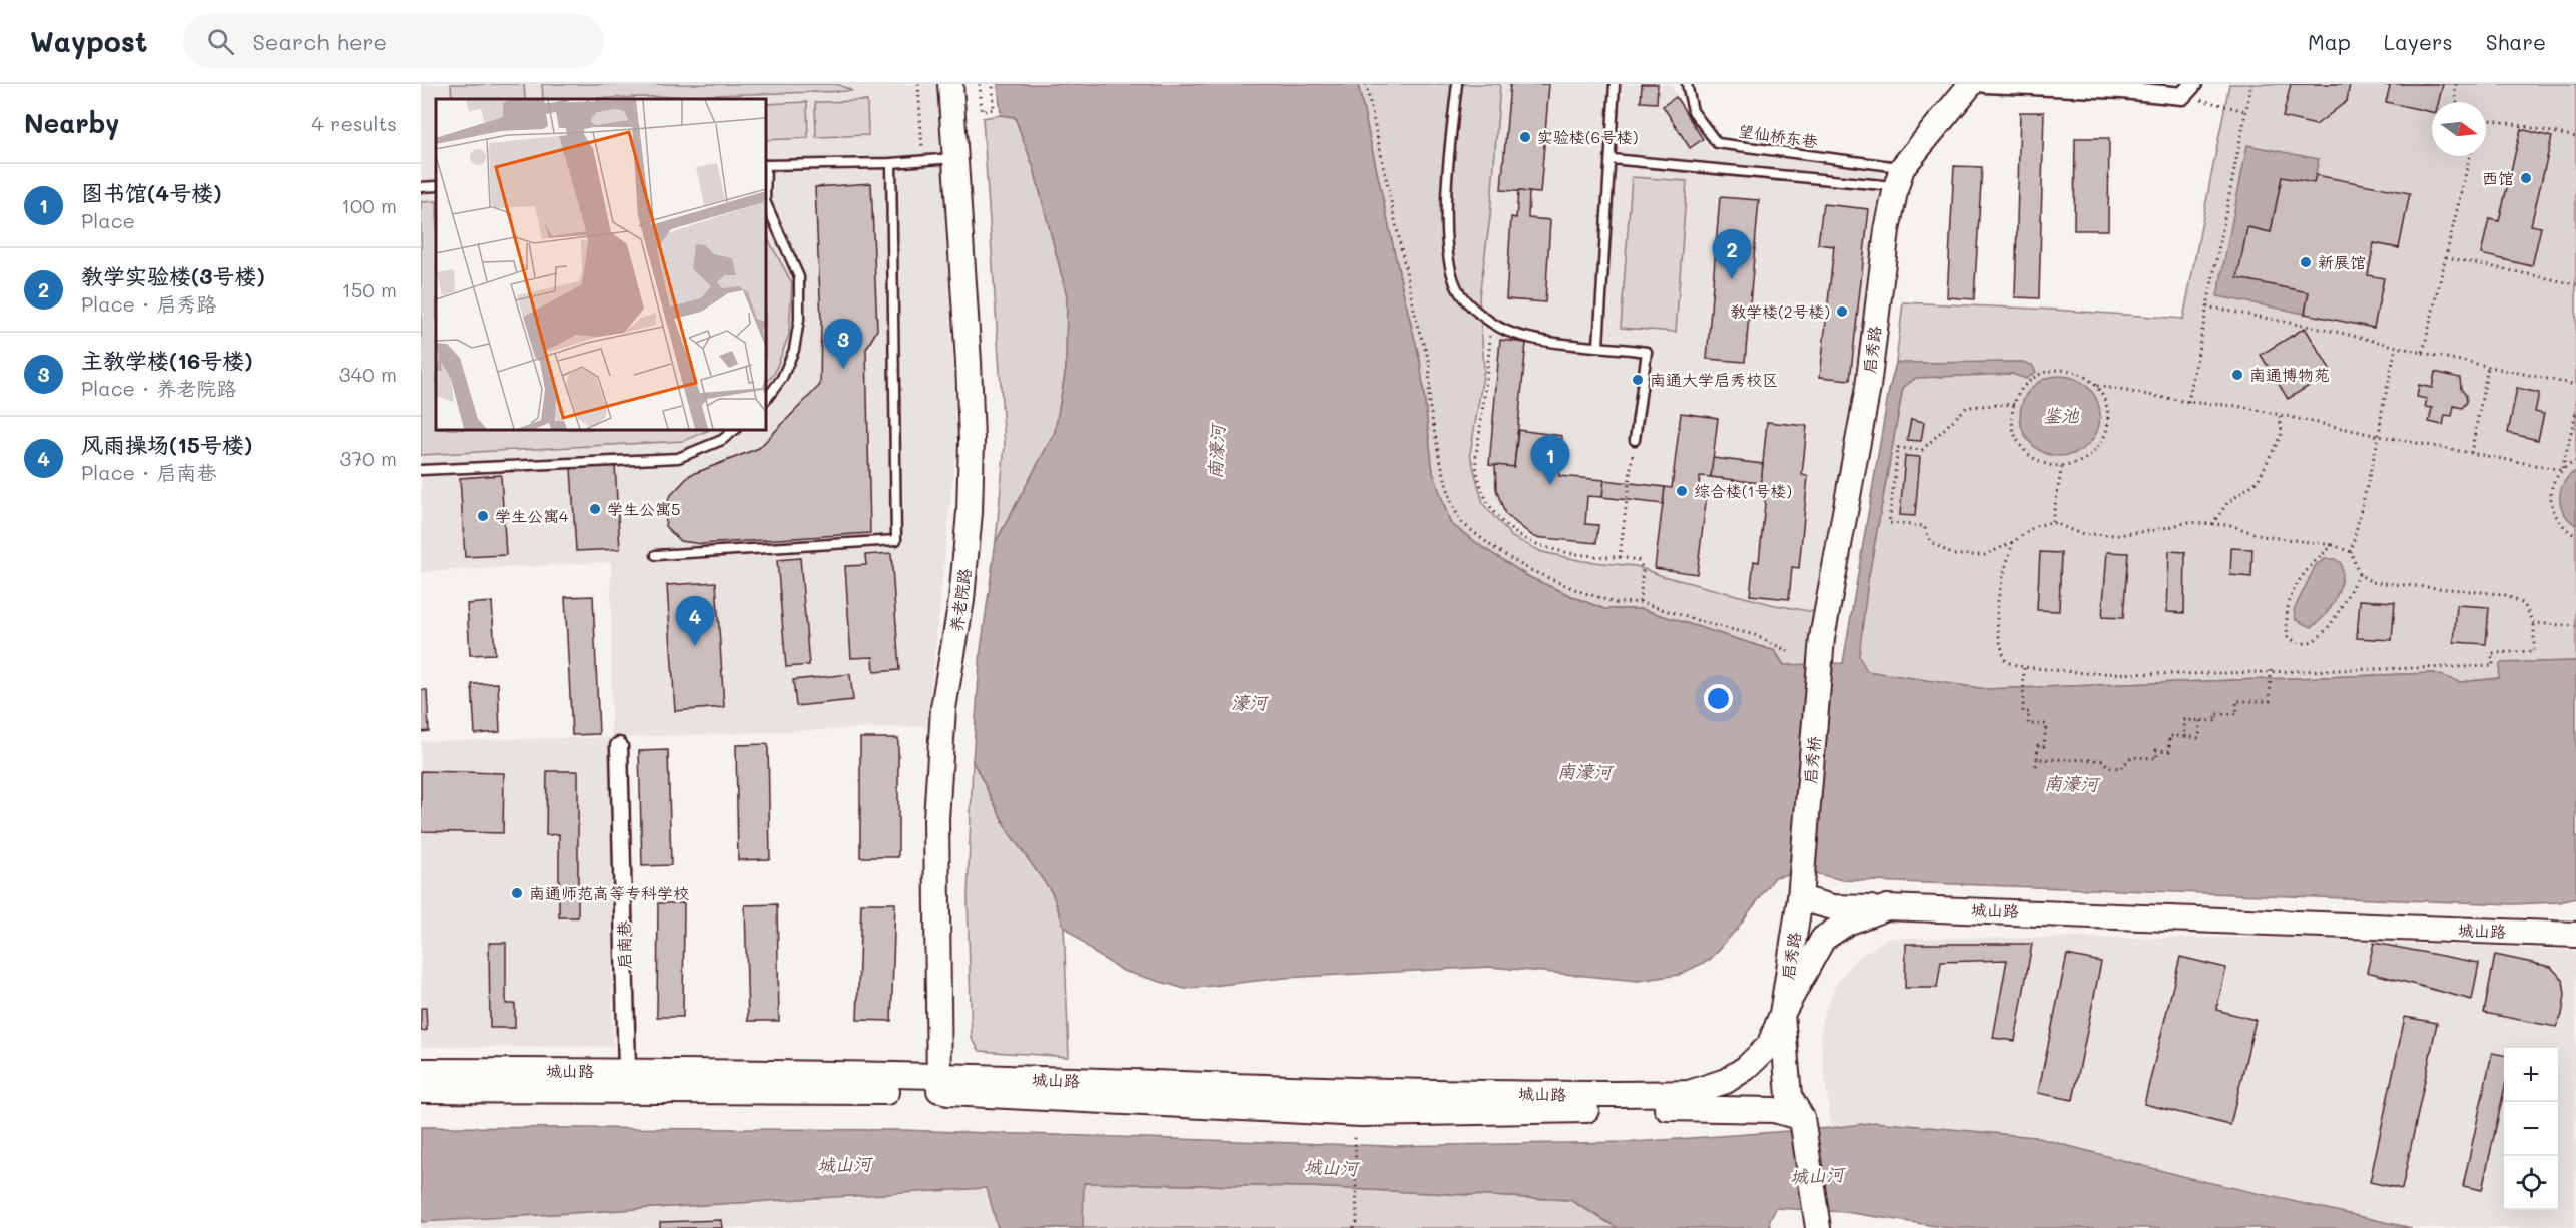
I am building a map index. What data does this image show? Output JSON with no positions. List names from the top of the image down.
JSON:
{
  "streets": {
    "main road": [
      "启秀路",
      "养老院路",
      "启秀桥",
      "城山路"
    ],
    "street": ["启南巷"],
    "lane": ["望仙桥东巷"]
  },
  "crossings": [
    ["望仙桥东巷", "启秀路"],
    ["启秀路", "启秀桥"],
    ["启秀路", "城山路"],
    ["养老院路", "城山路"],
    ["城山路", "启南巷"]
  ],
  "water": [
    "鉴池",
    "南濠河",
    "濠河",
    "城山河"
  ],
  "places": [
    "实验楼(6号楼)",
    "西馆",
    "新展馆",
    "教学楼(2号楼)",
    "南通博物苑",
    "南通大学启秀校区",
    "综合楼(1号楼)",
    "学生公寓5",
    "学生公寓4",
    "南通师范高等专科学校"
  ],
  "north": "right",
  "page": {
    "header": "Waypost",
    "search": "Search here",
    "nav": ["Map", "Layers", "Share"],
    "heading": ["Nearby", "4 results"],
    "list": [
      {
        "mark": "1",
        "name": "图书馆(4号楼)",
        "note": "Place",
        "value": "100 m"
      },
      {
        "mark": "2",
        "name": "教学实验楼(3号楼)",
        "note": "Place · 启秀路",
        "value": "150 m"
      },
      {
        "mark": "3",
        "name": "主教学楼(16号楼)",
        "note": "Place · 养老院路",
        "value": "340 m"
      },
      {
        "mark": "4",
        "name": "风雨操场(15号楼)",
        "note": "Place · 启南巷",
        "value": "370 m"
      }
    ],
    "pins": [
      "2",
      "3",
      "1",
      "4"
    ],
    "map_buttons": ["+", "−"]
  }
}
